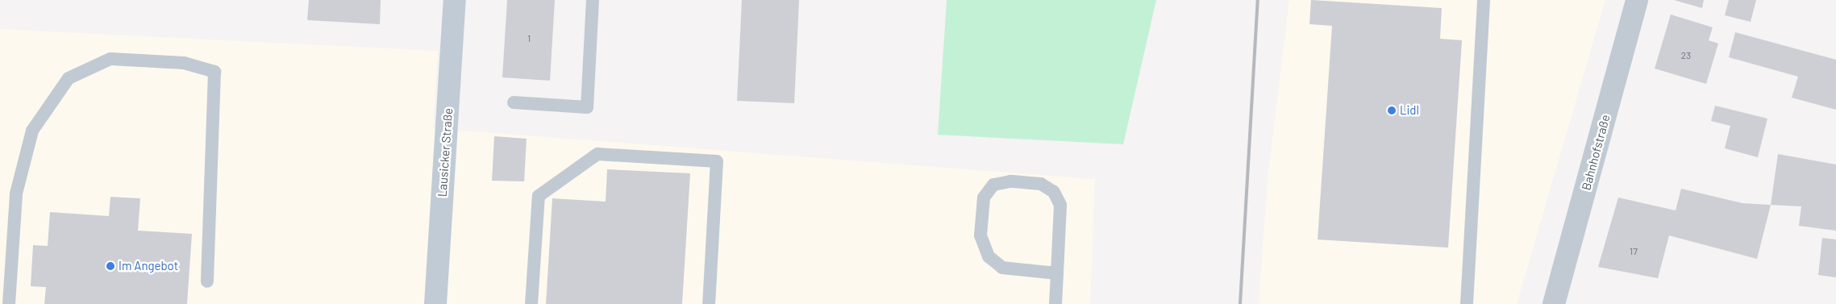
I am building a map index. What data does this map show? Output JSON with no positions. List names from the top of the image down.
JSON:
{
  "streets": {
    "main road": ["Lausicker Straße"],
    "street": ["Bahnhofstraße"]
  },
  "places": ["Lidl", "Im Angebot"],
  "house_numbers": ["1", "23", "17"]
}
